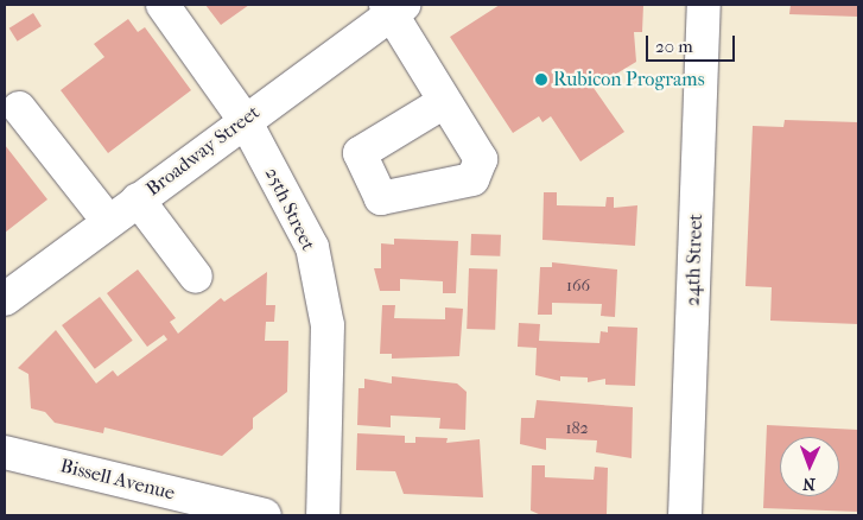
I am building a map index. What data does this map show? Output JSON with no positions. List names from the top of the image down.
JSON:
{
  "streets": {
    "street": [
      "Broadway Street",
      "25th Street",
      "24th Street",
      "Bissell Avenue"
    ]
  },
  "crossings": [
    ["Broadway Street", "25th Street"]
  ],
  "places": ["Rubicon Programs"],
  "house_numbers": ["166", "182"],
  "scale_bar": "20 m",
  "north": "bottom"
}
